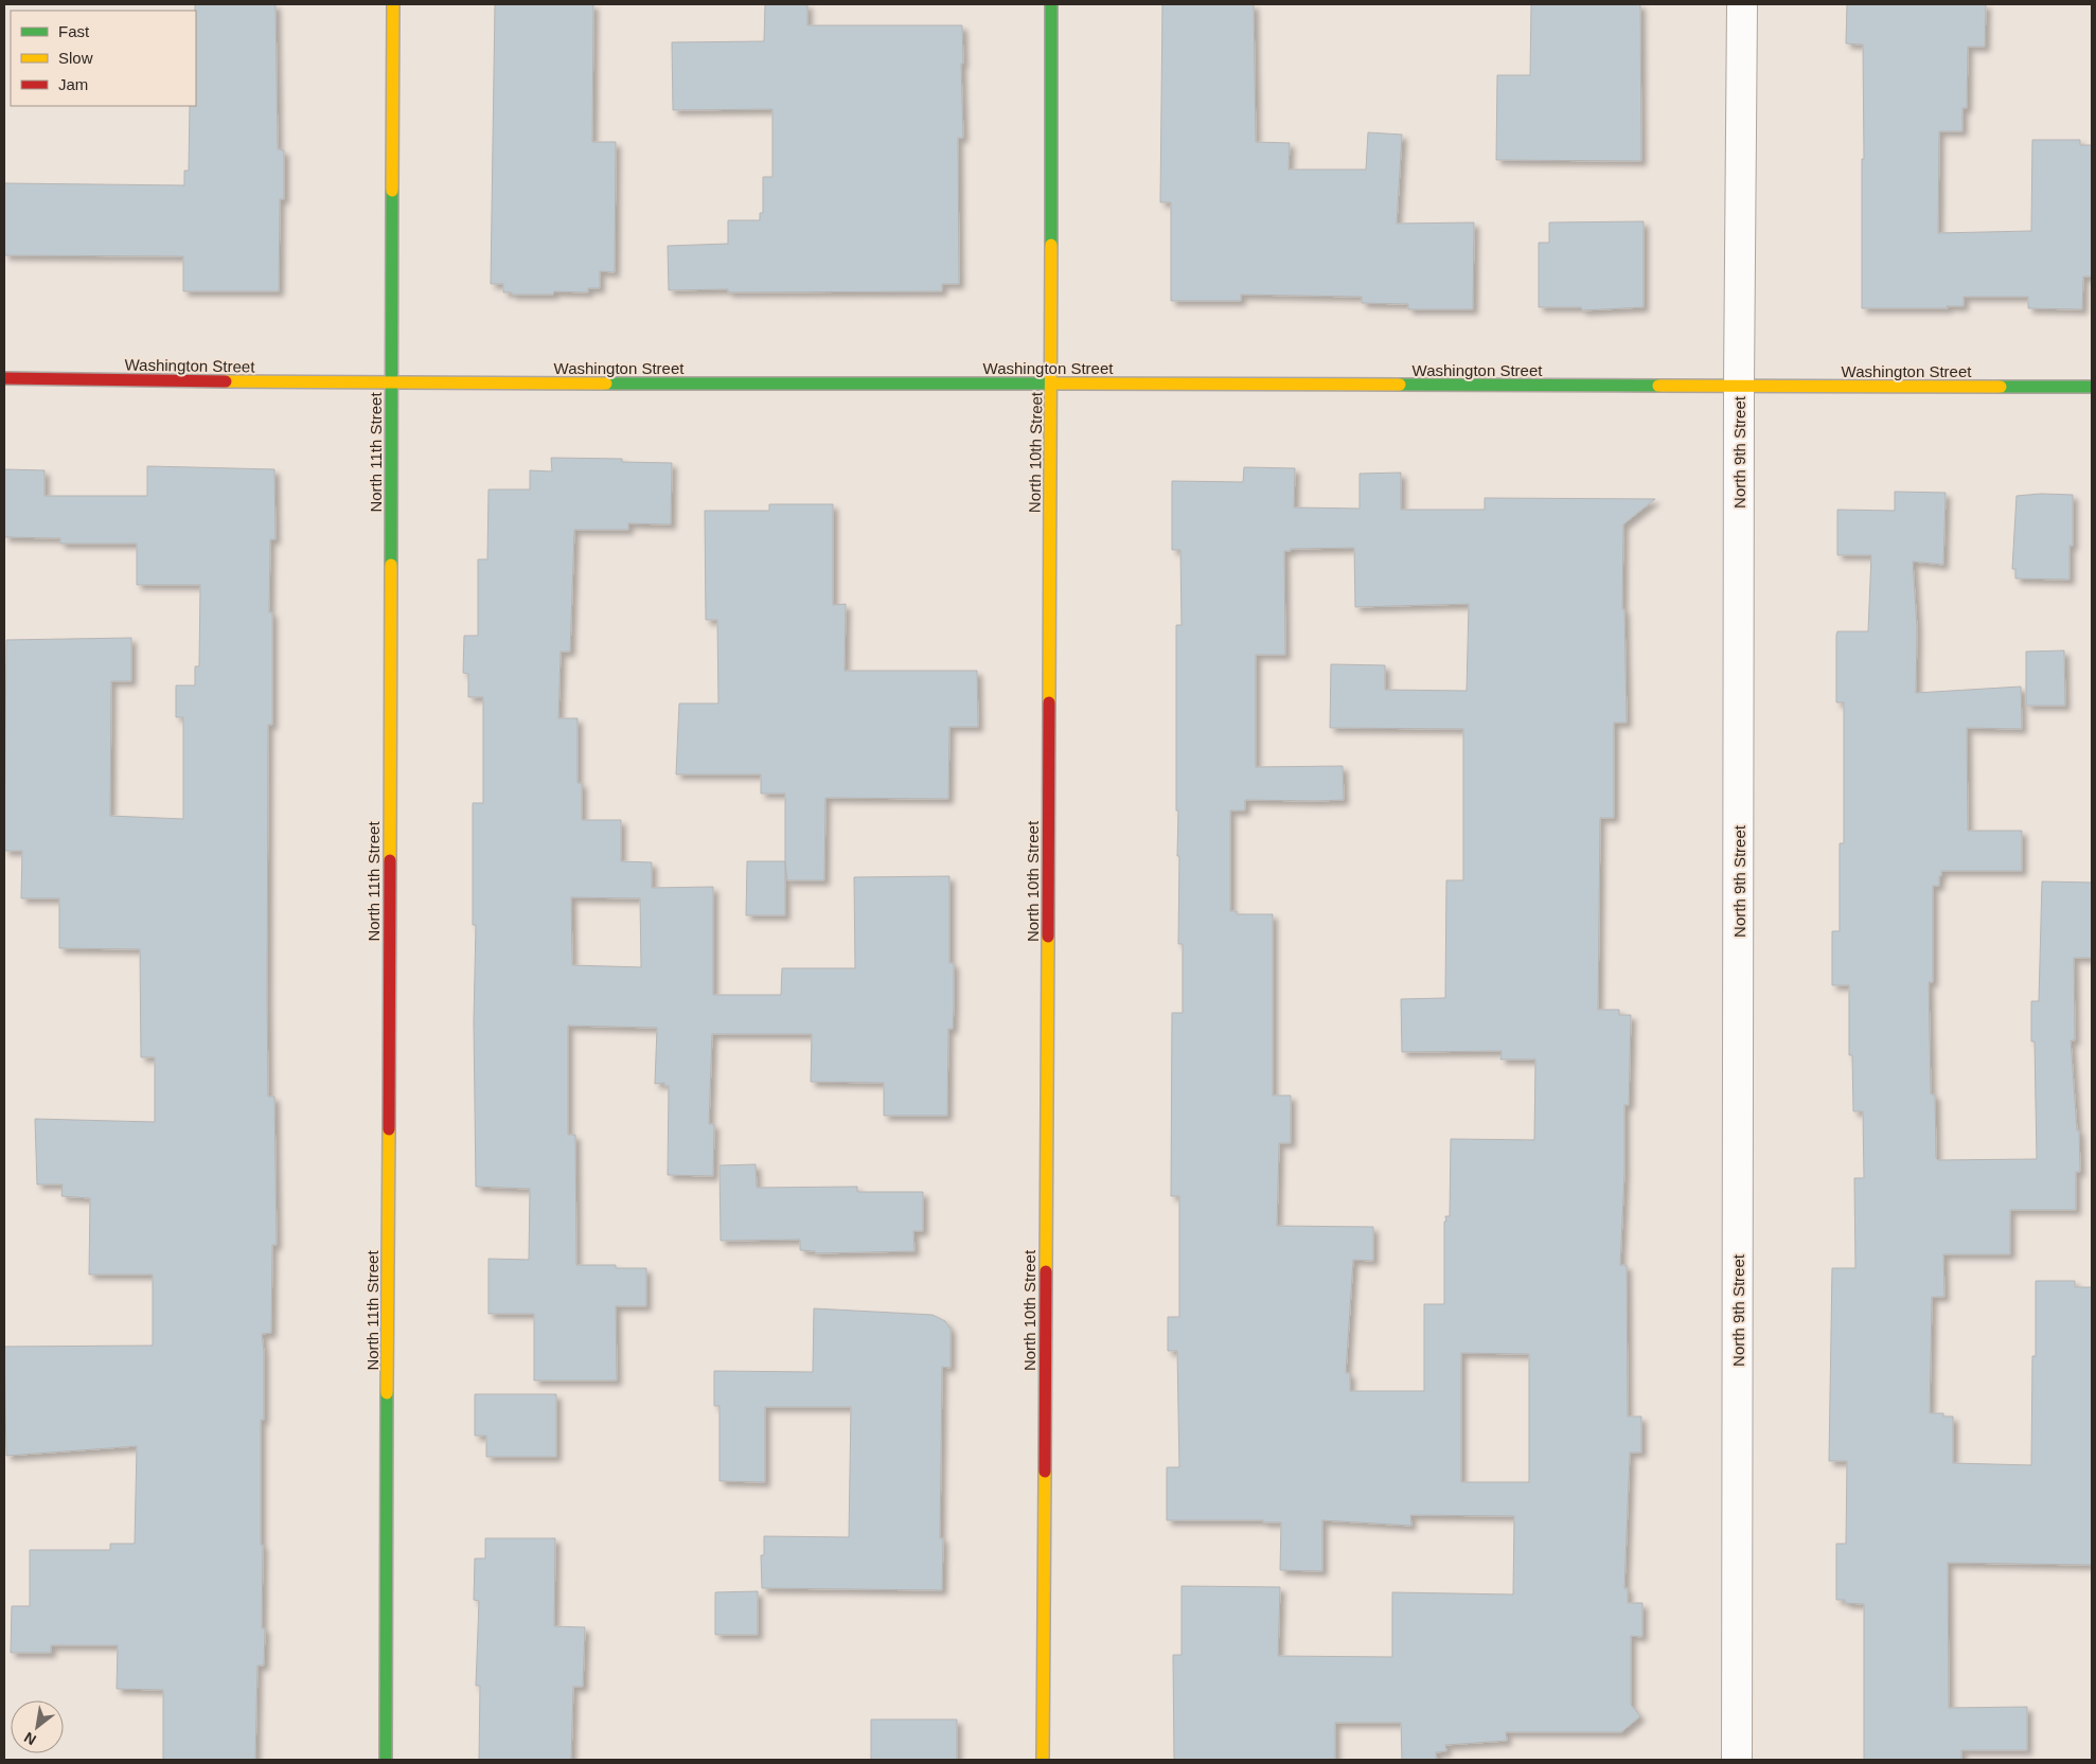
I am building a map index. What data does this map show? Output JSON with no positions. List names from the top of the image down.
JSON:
{
  "streets": {
    "main road": ["Washington Street", "North 11th Street", "North 10th Street"],
    "street": ["North 9th Street"]
  },
  "crossings": [
    ["Washington Street", "North 11th Street"],
    ["Washington Street", "North 10th Street"],
    ["Washington Street", "North 9th Street"]
  ],
  "legend": ["Fast", "Slow", "Jam"],
  "north": "bottom left"
}
